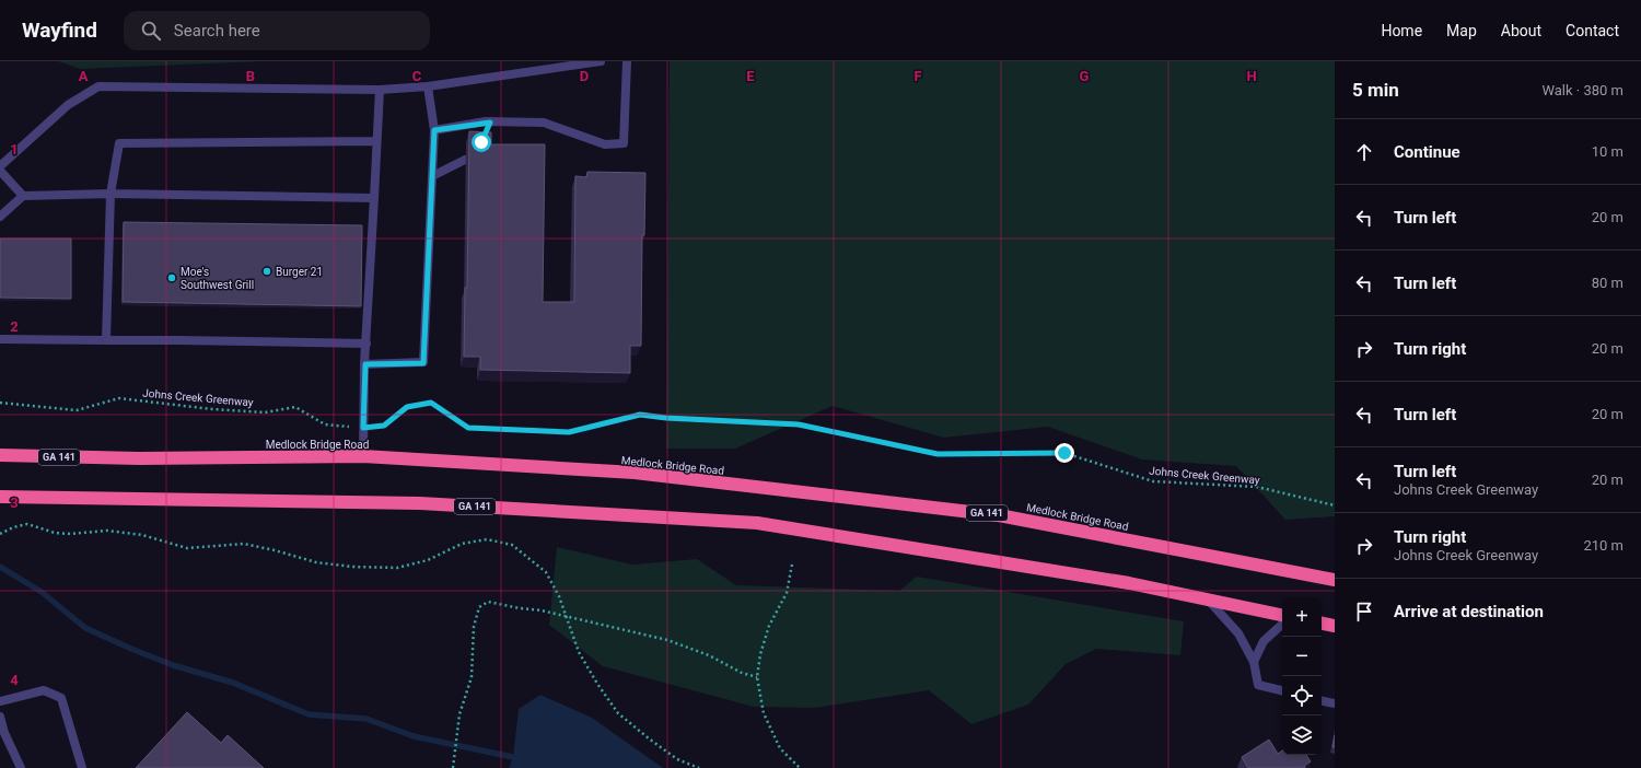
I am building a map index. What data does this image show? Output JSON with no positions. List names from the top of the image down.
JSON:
{
  "streets": {
    "highway": ["Medlock Bridge Road", "GA 141"],
    "path": ["Johns Creek Greenway"]
  },
  "places": ["Burger 21", "Moe's Southwest Grill"],
  "page": {
    "header": "Wayfind",
    "search": "Search here",
    "nav": [
      "Home",
      "Map",
      "About",
      "Contact"
    ],
    "heading": ["5 min", "Walk · 380 m"],
    "list": [
      ["Continue", "10 m"],
      ["Turn left", "20 m"],
      ["Turn left", "80 m"],
      ["Turn right", "20 m"],
      ["Turn left", "20 m"],
      ["Turn left", "Johns Creek Greenway", "20 m"],
      ["Turn right", "Johns Creek Greenway", "210 m"],
      "Arrive at destination"
    ],
    "map_buttons": ["+", "−"]
  },
  "grid": {
    "columns": [
      "A",
      "B",
      "C",
      "D",
      "E",
      "F",
      "G",
      "H"
    ],
    "rows": [
      "1",
      "2",
      "3",
      "4"
    ]
  }
}
